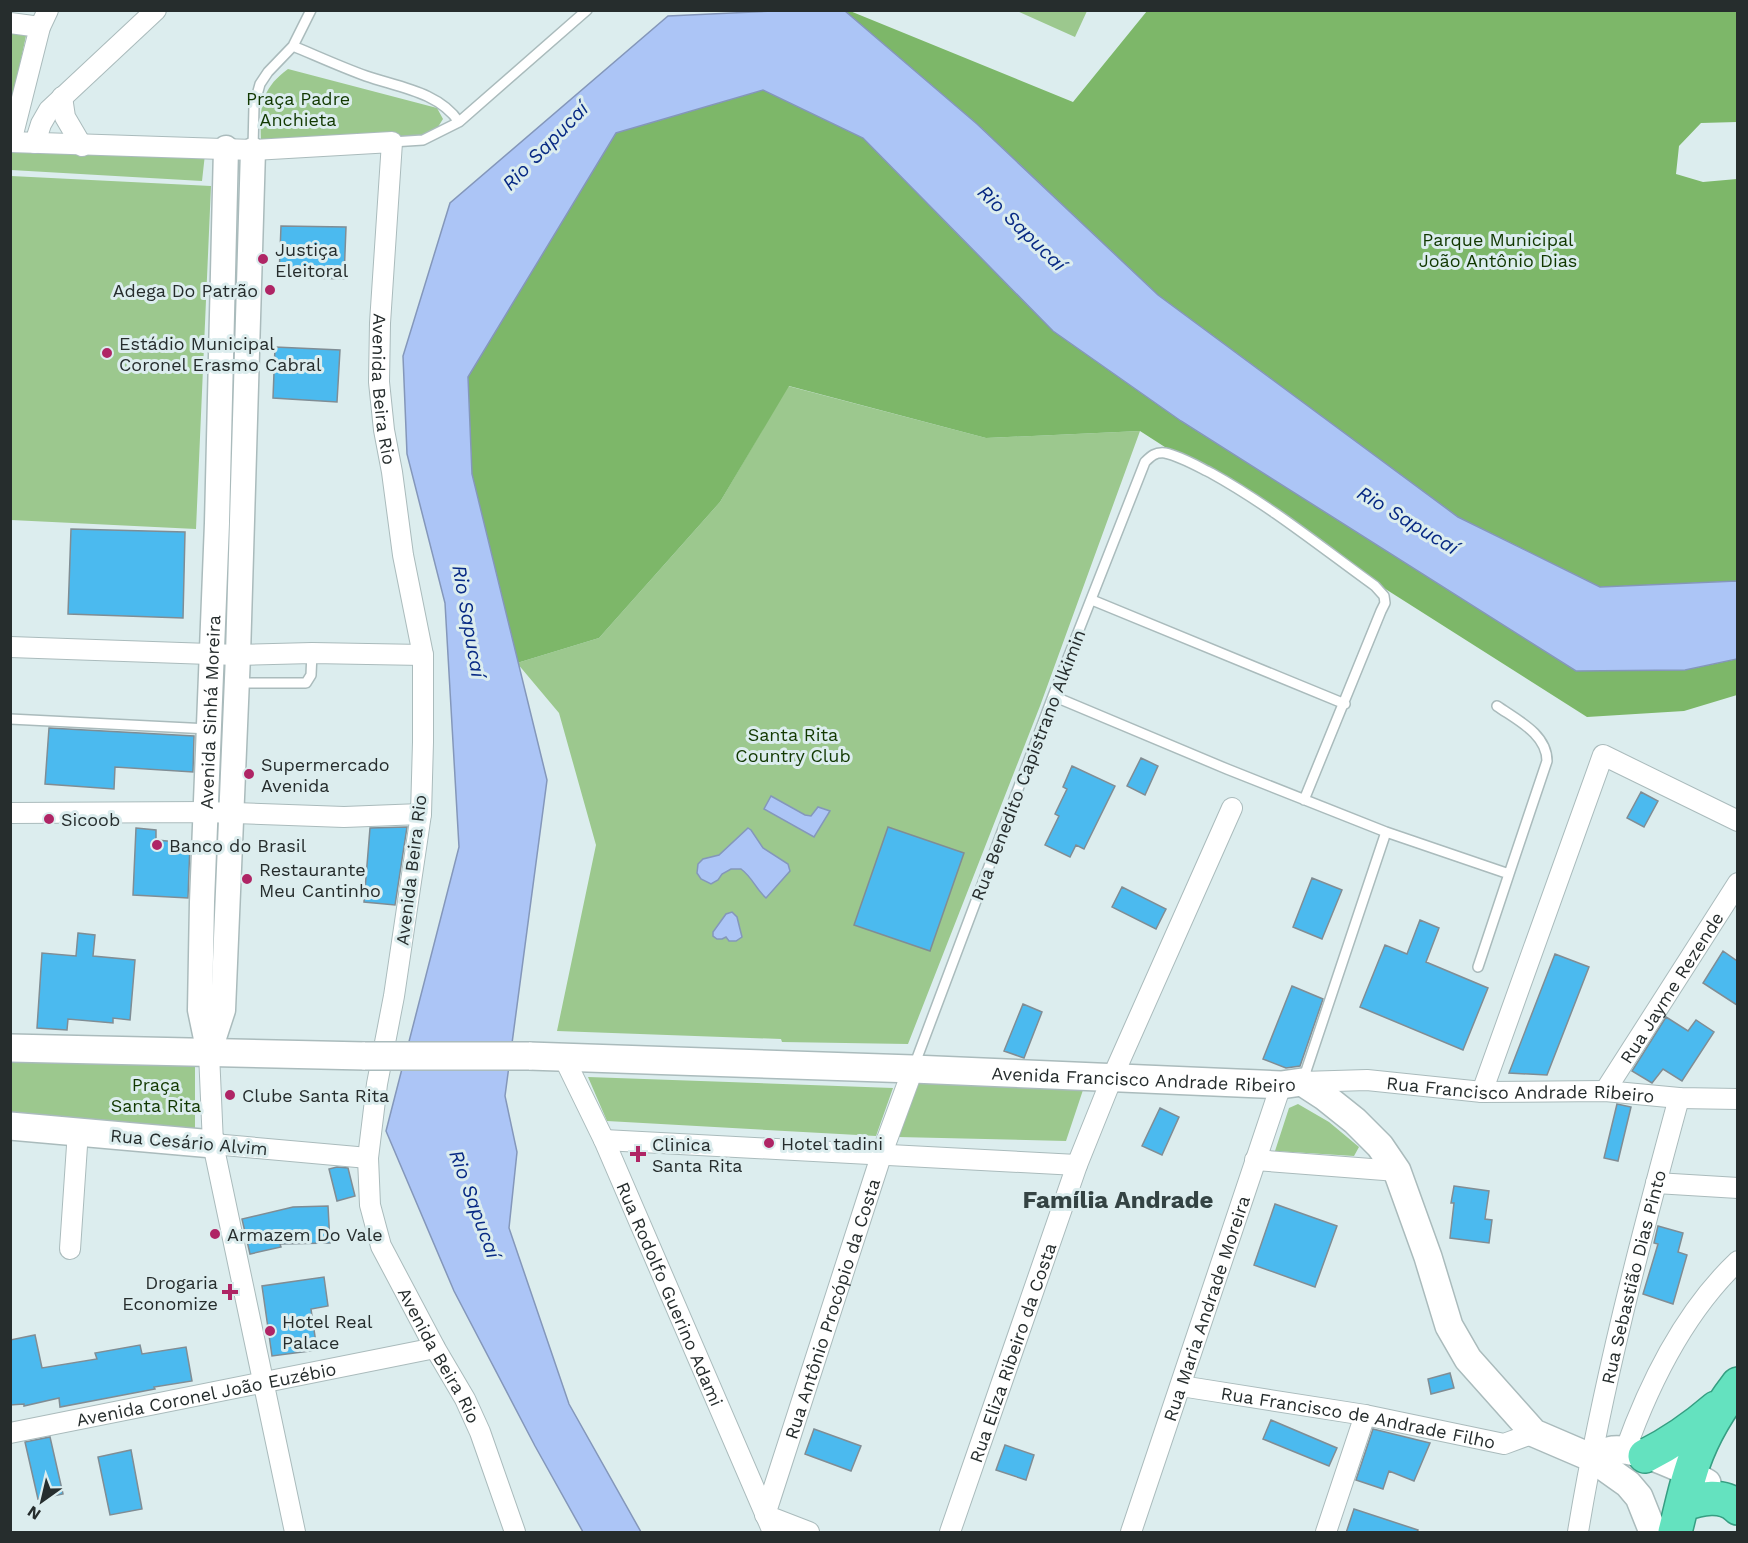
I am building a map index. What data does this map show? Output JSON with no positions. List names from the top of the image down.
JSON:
{
  "streets": {
    "main road": ["Avenida Francisco Andrade Ribeiro", "Rua Cesário Alvim"],
    "street": [
      "Avenida Beira Rio",
      "Avenida Sinhá Moreira",
      "Rua Jayme Rezende",
      "Rua Francisco Andrade Ribeiro",
      "Rua Sebastião Dias Pinto",
      "Rua Rodolfo Guerino Adami",
      "Rua Antônio Procópio da Costa",
      "Rua Maria Andrade Moreira",
      "Rua Eliza Ribeiro da Costa",
      "Avenida Coronel João Euzébio",
      "Rua Francisco de Andrade Filho"
    ],
    "lane": ["Rua Benedito Capistrano Alkimin"]
  },
  "crossings": [
    ["Avenida Beira Rio", "Rua Cesário Alvim"],
    ["Avenida Beira Rio", "Avenida Coronel João Euzébio"],
    ["Avenida Sinhá Moreira", "Avenida Francisco Andrade Ribeiro"],
    ["Rua Benedito Capistrano Alkimin", "Avenida Francisco Andrade Ribeiro"],
    ["Rua Benedito Capistrano Alkimin", "Rua Antônio Procópio da Costa"],
    ["Rua Jayme Rezende", "Rua Francisco Andrade Ribeiro"],
    ["Avenida Francisco Andrade Ribeiro", "Rua Francisco Andrade Ribeiro"],
    ["Avenida Francisco Andrade Ribeiro", "Rua Sebastião Dias Pinto"],
    ["Avenida Francisco Andrade Ribeiro", "Rua Rodolfo Guerino Adami"],
    ["Avenida Francisco Andrade Ribeiro", "Rua Antônio Procópio da Costa"],
    ["Avenida Francisco Andrade Ribeiro", "Rua Maria Andrade Moreira"],
    ["Avenida Francisco Andrade Ribeiro", "Rua Eliza Ribeiro da Costa"],
    ["Avenida Francisco Andrade Ribeiro", "Rua Francisco de Andrade Filho"],
    ["Rua Francisco Andrade Ribeiro", "Rua Sebastião Dias Pinto"],
    ["Rua Francisco Andrade Ribeiro", "Rua Maria Andrade Moreira"],
    ["Rua Rodolfo Guerino Adami", "Rua Antônio Procópio da Costa"],
    ["Rua Maria Andrade Moreira", "Rua Francisco de Andrade Filho"]
  ],
  "districts": ["Família Andrade"],
  "water": ["Rio Sapucaí"],
  "parks": [
    "Praça Padre Anchieta",
    "Parque Municipal João Antônio Dias",
    "Santa Rita Country Club",
    "Praça Santa Rita"
  ],
  "places": {
    "other": [
      "Justiça Eleitoral",
      "Adega Do Patrão",
      "Estádio Municipal Coronel Erasmo Cabral",
      "Supermercado Avenida",
      "Sicoob",
      "Banco do Brasil",
      "Restaurante Meu Cantinho",
      "Clube Santa Rita",
      "Hotel tadini",
      "Armazem Do Vale",
      "Hotel Real Palace"
    ],
    "health": ["Clinica Santa Rita", "Drogaria Economize"]
  },
  "north": "bottom left"
}
